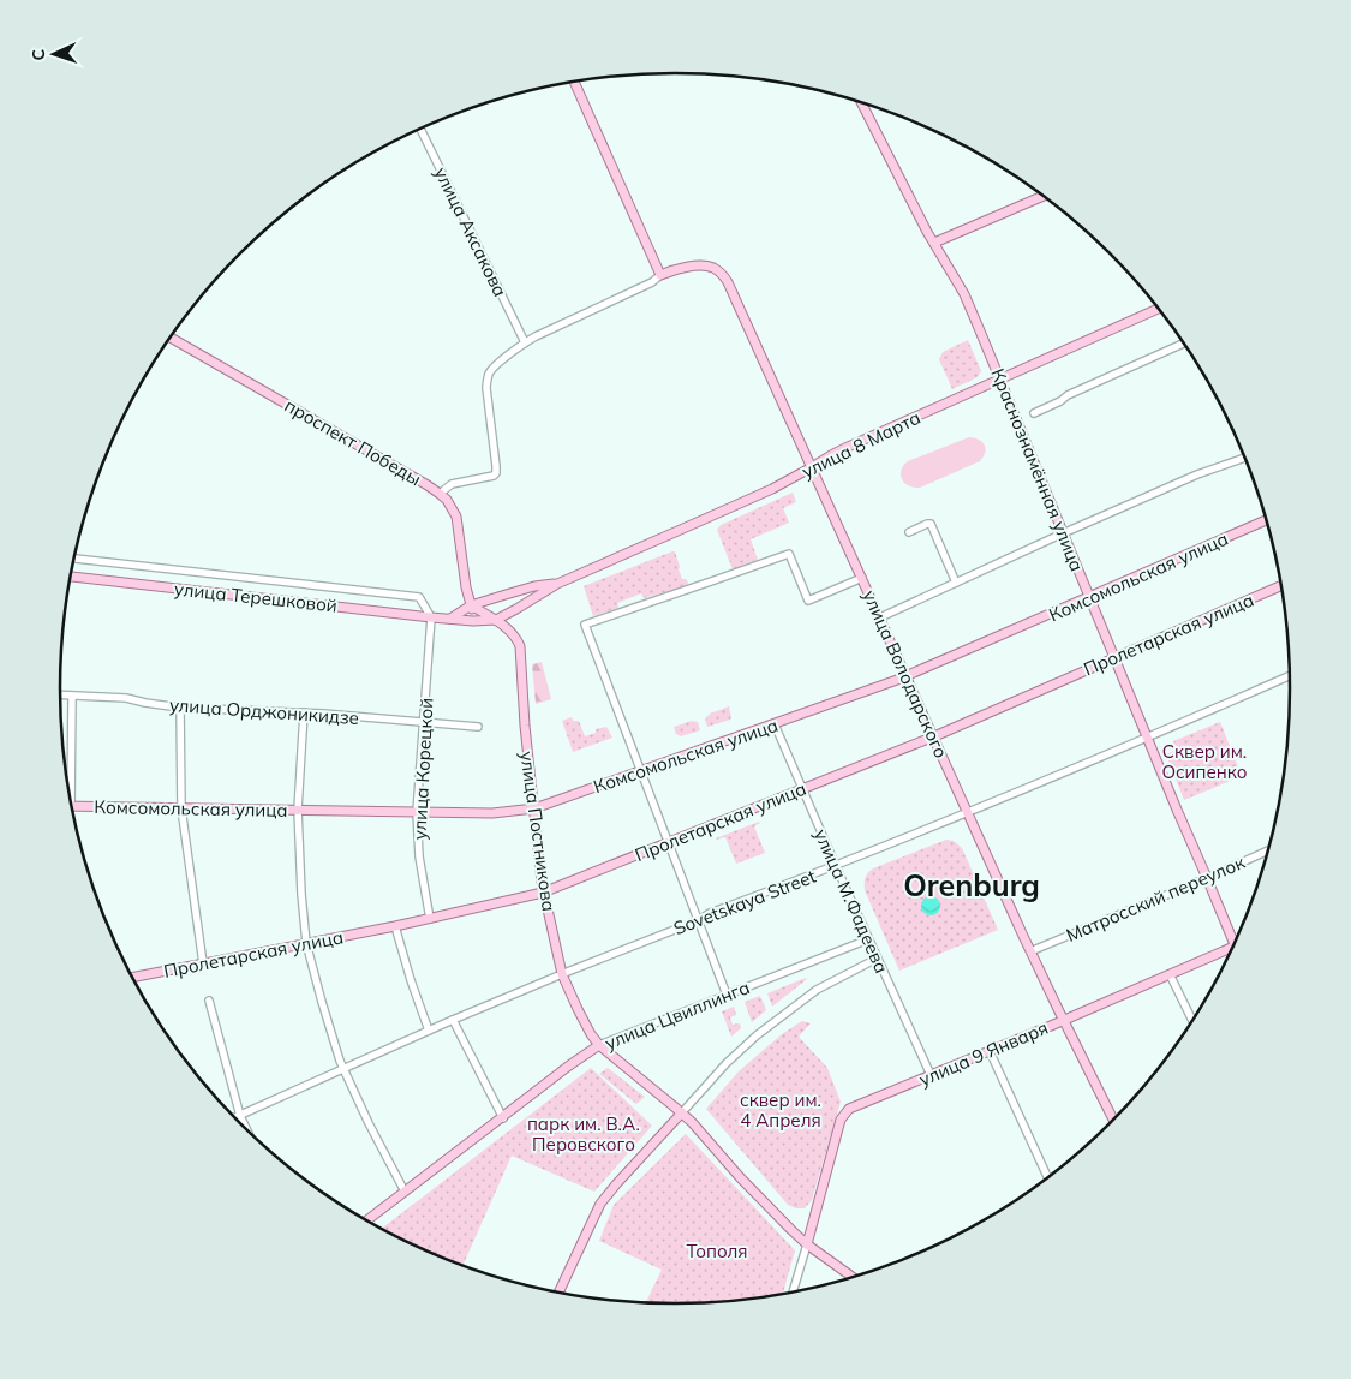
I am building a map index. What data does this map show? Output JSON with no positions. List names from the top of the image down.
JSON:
{
  "streets": {
    "main road": [
      "проспект Победы",
      "улица 8 Марта",
      "Краснознамённая улица",
      "Комсомольская улица",
      "улица Терешковой",
      "Пролетарская улица",
      "улица Володарского",
      "улица Постникова",
      "улица Цвиллинга",
      "улица 9 Января"
    ],
    "street": [
      "улица Аксакова",
      "улица Орджоникидзе",
      "улица Корецкой",
      "Матросский переулок",
      "улица М.Фадеева",
      "Sovetskaya Street"
    ]
  },
  "crossings": [
    ["проспект Победы", "улица 8 Марта"],
    ["проспект Победы", "улица Терешковой"],
    ["улица 8 Марта", "Краснознамённая улица"],
    ["улица 8 Марта", "улица Терешковой"],
    ["улица 8 Марта", "улица Володарского"],
    ["улица 8 Марта", "улица Постникова"],
    ["Краснознамённая улица", "Комсомольская улица"],
    ["Краснознамённая улица", "Пролетарская улица"],
    ["Краснознамённая улица", "Матросский переулок"],
    ["Краснознамённая улица", "Sovetskaya Street"],
    ["Комсомольская улица", "улица Володарского"],
    ["Комсомольская улица", "улица Корецкой"],
    ["Комсомольская улица", "улица Постникова"],
    ["Комсомольская улица", "улица М.Фадеева"],
    ["улица Терешковой", "улица Корецкой"],
    ["улица Терешковой", "улица Постникова"],
    ["Пролетарская улица", "улица Володарского"],
    ["Пролетарская улица", "улица Корецкой"],
    ["Пролетарская улица", "улица Постникова"],
    ["Пролетарская улица", "улица М.Фадеева"],
    ["улица Володарского", "Матросский переулок"],
    ["улица Володарского", "Sovetskaya Street"],
    ["улица Володарского", "улица 9 Января"],
    ["улица Орджоникидзе", "улица Корецкой"],
    ["улица Постникова", "Sovetskaya Street"],
    ["улица Постникова", "улица Цвиллинга"],
    ["улица Постникова", "улица 9 Января"],
    ["улица М.Фадеева", "Sovetskaya Street"],
    ["улица М.Фадеева", "улица Цвиллинга"],
    ["улица М.Фадеева", "улица 9 Января"]
  ],
  "districts": ["Orenburg"],
  "parks": [
    "Сквер им. Осипенко",
    "сквер им. 4 Апреля",
    "парк им. В.А. Перовского",
    "Тополя"
  ],
  "north": "left"
}
